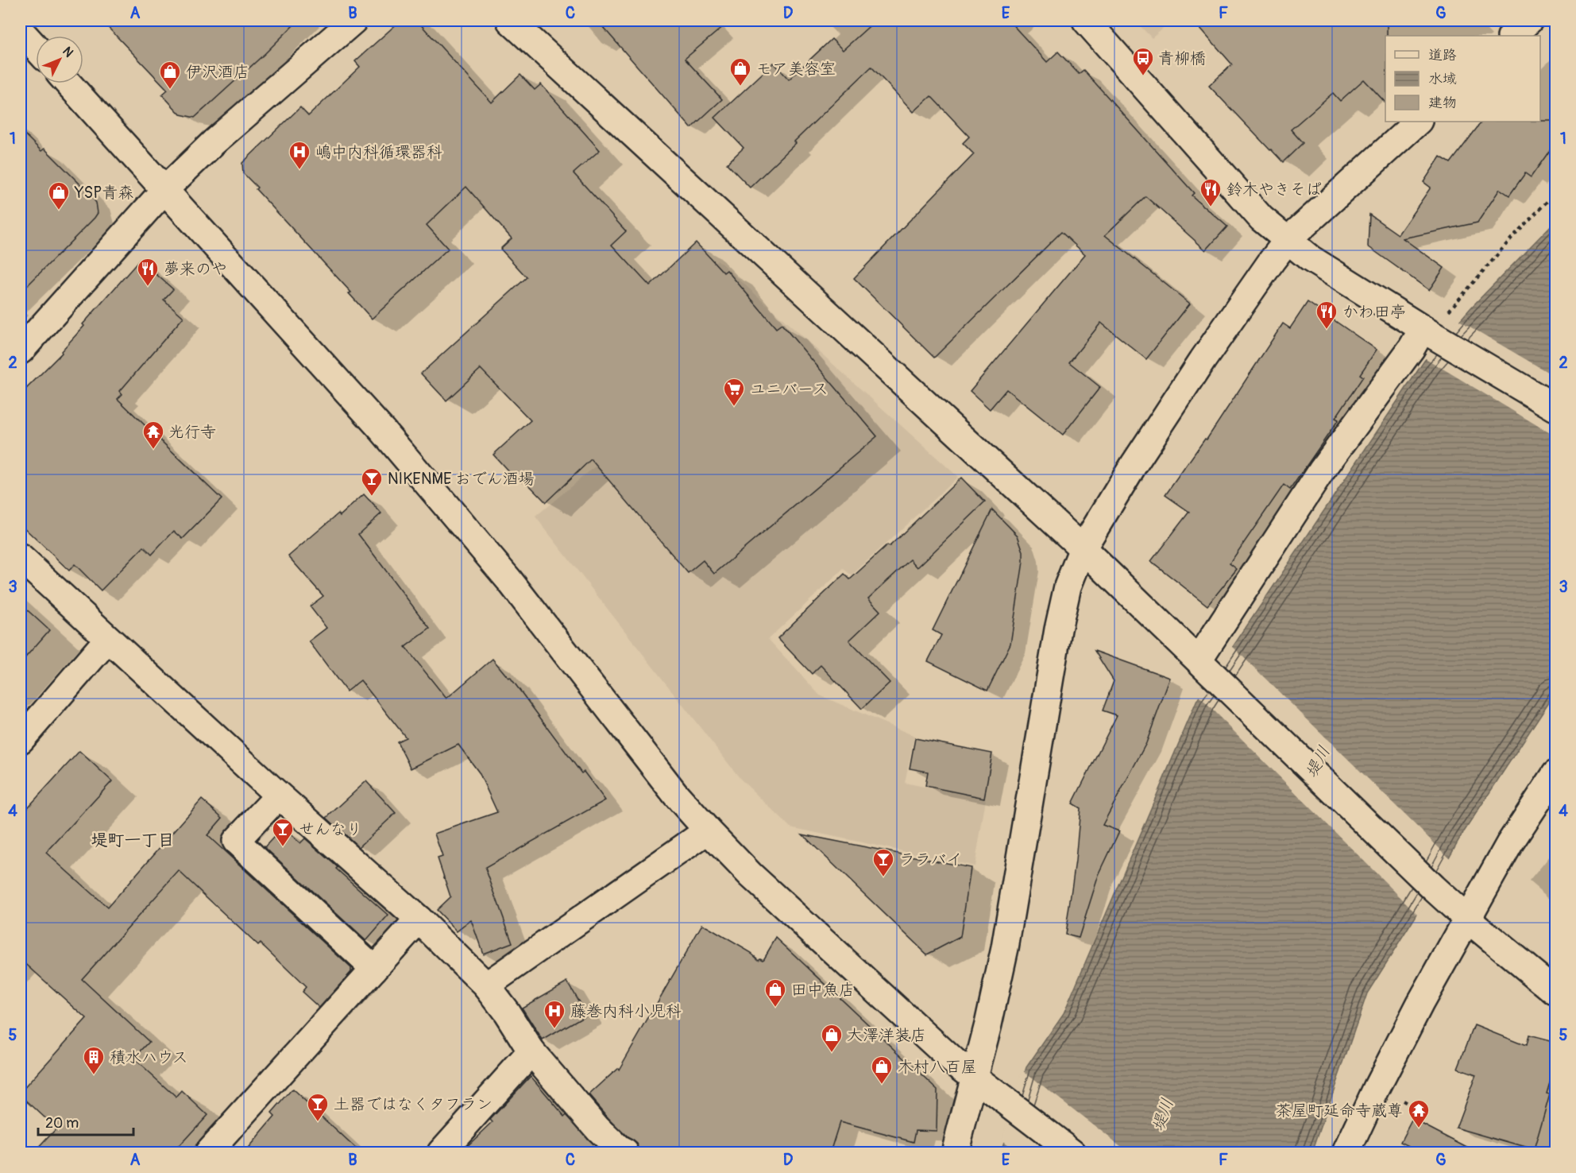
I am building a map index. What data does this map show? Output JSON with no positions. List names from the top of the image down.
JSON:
{
  "districts": ["堤町一丁目"],
  "water": ["堤川"],
  "places": {
    "bus stop": ["青柳橋"],
    "shop": [
      "モア美容室",
      "伊沢酒店",
      "YSP青森",
      "田中魚店",
      "大澤洋装店",
      "木村八百屋"
    ],
    "hospital": ["嶋中内科循環器科", "藤巻内科小児科"],
    "restaurant": ["鈴木やきそぱ", "夢来のや", "かわ田亭"],
    "supermarket": ["ユニバース"],
    "temple": ["光行寺", "茶屋町延命寺蔵尊"],
    "bar": [
      "NIKENME おでん酒場",
      "せんなり",
      "ララバイ",
      "土器ではなくタフラン"
    ],
    "building": ["積水ハウス"]
  },
  "legend": ["道路", "水域", "建物"],
  "scale_bar": "20 m",
  "north": "top right",
  "grid": {
    "columns": [
      "A",
      "B",
      "C",
      "D",
      "E",
      "F",
      "G"
    ],
    "rows": [
      "1",
      "2",
      "3",
      "4",
      "5"
    ]
  }
}
